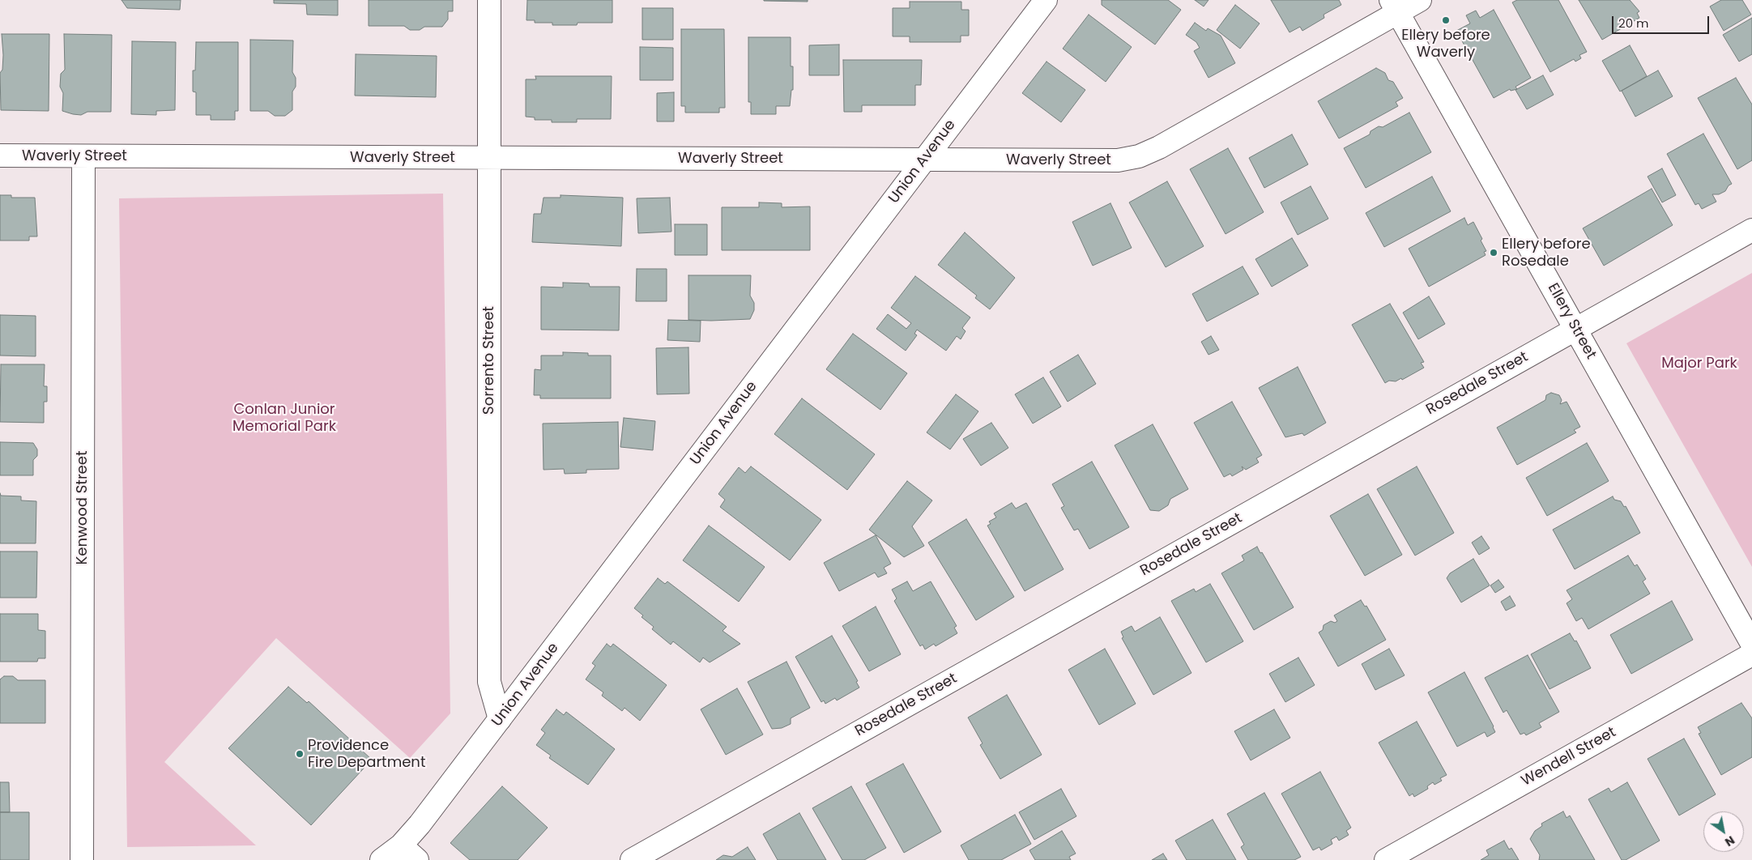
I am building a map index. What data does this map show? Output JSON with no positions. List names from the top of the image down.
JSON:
{
  "streets": {
    "street": [
      "Waverly Street",
      "Union Avenue",
      "Ellery Street",
      "Sorrento Street",
      "Rosedale Street",
      "Kenwood Street",
      "Wendell Street"
    ]
  },
  "crossings": [
    ["Waverly Street", "Union Avenue"],
    ["Waverly Street", "Ellery Street"],
    ["Waverly Street", "Sorrento Street"],
    ["Waverly Street", "Kenwood Street"],
    ["Union Avenue", "Sorrento Street"],
    ["Ellery Street", "Rosedale Street"]
  ],
  "parks": ["Major Park", "Conlan Junior Memorial Park"],
  "places": ["Ellery before Waverly", "Ellery before Rosedale", "Providence Fire Department"],
  "scale_bar": "20 m",
  "north": "bottom right"
}
